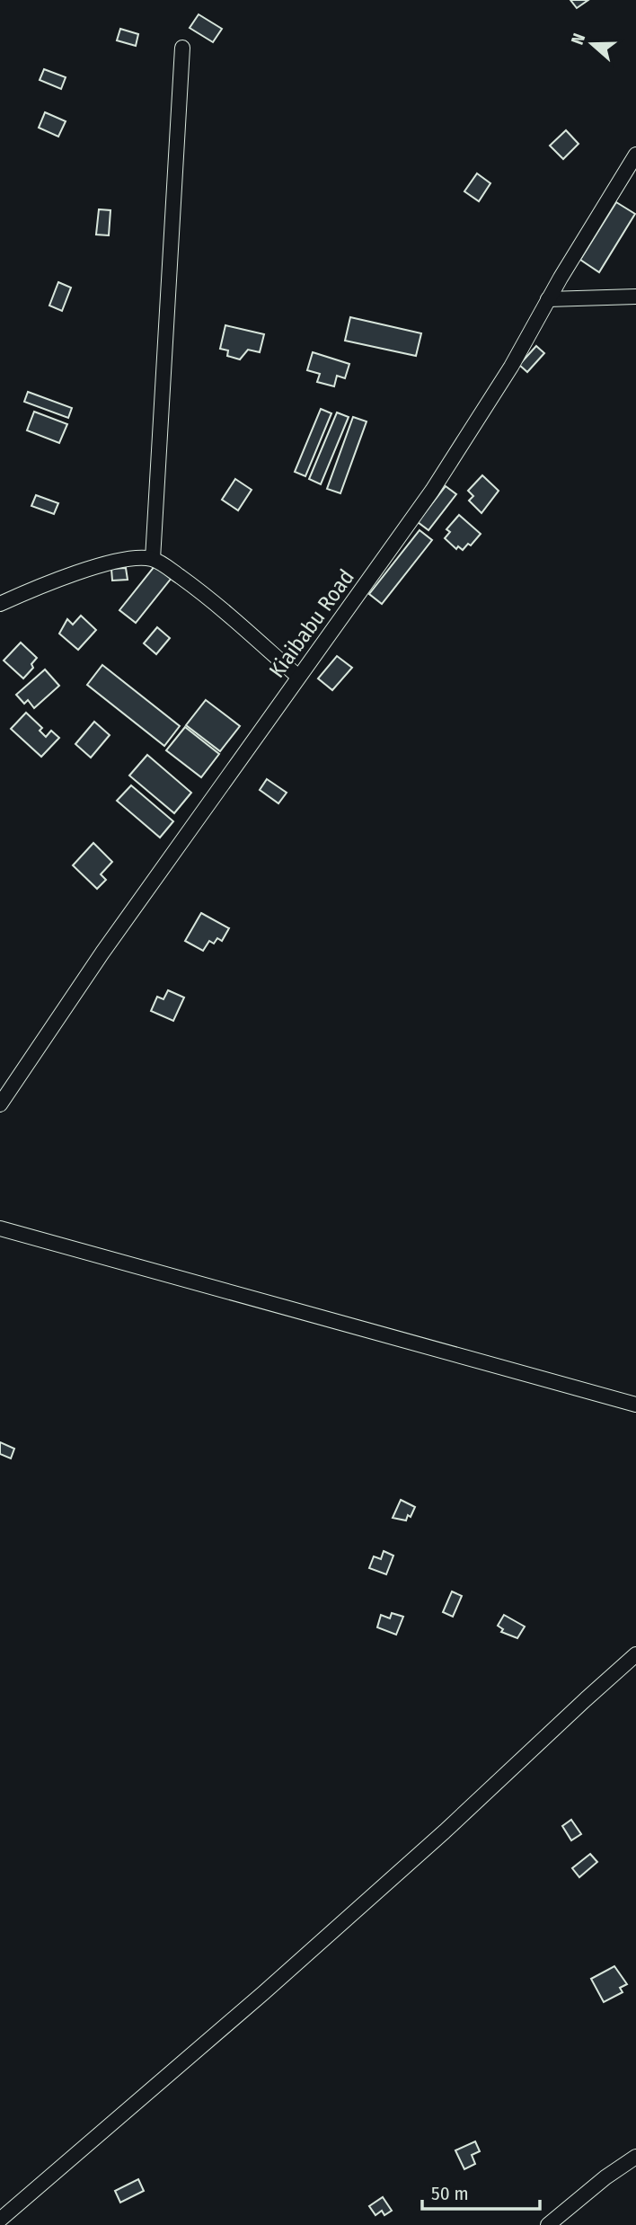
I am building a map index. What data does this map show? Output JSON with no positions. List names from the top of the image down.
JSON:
{
  "streets": {
    "street": ["Kiaibabu Road"]
  },
  "scale_bar": "50 m",
  "north": "left"
}
